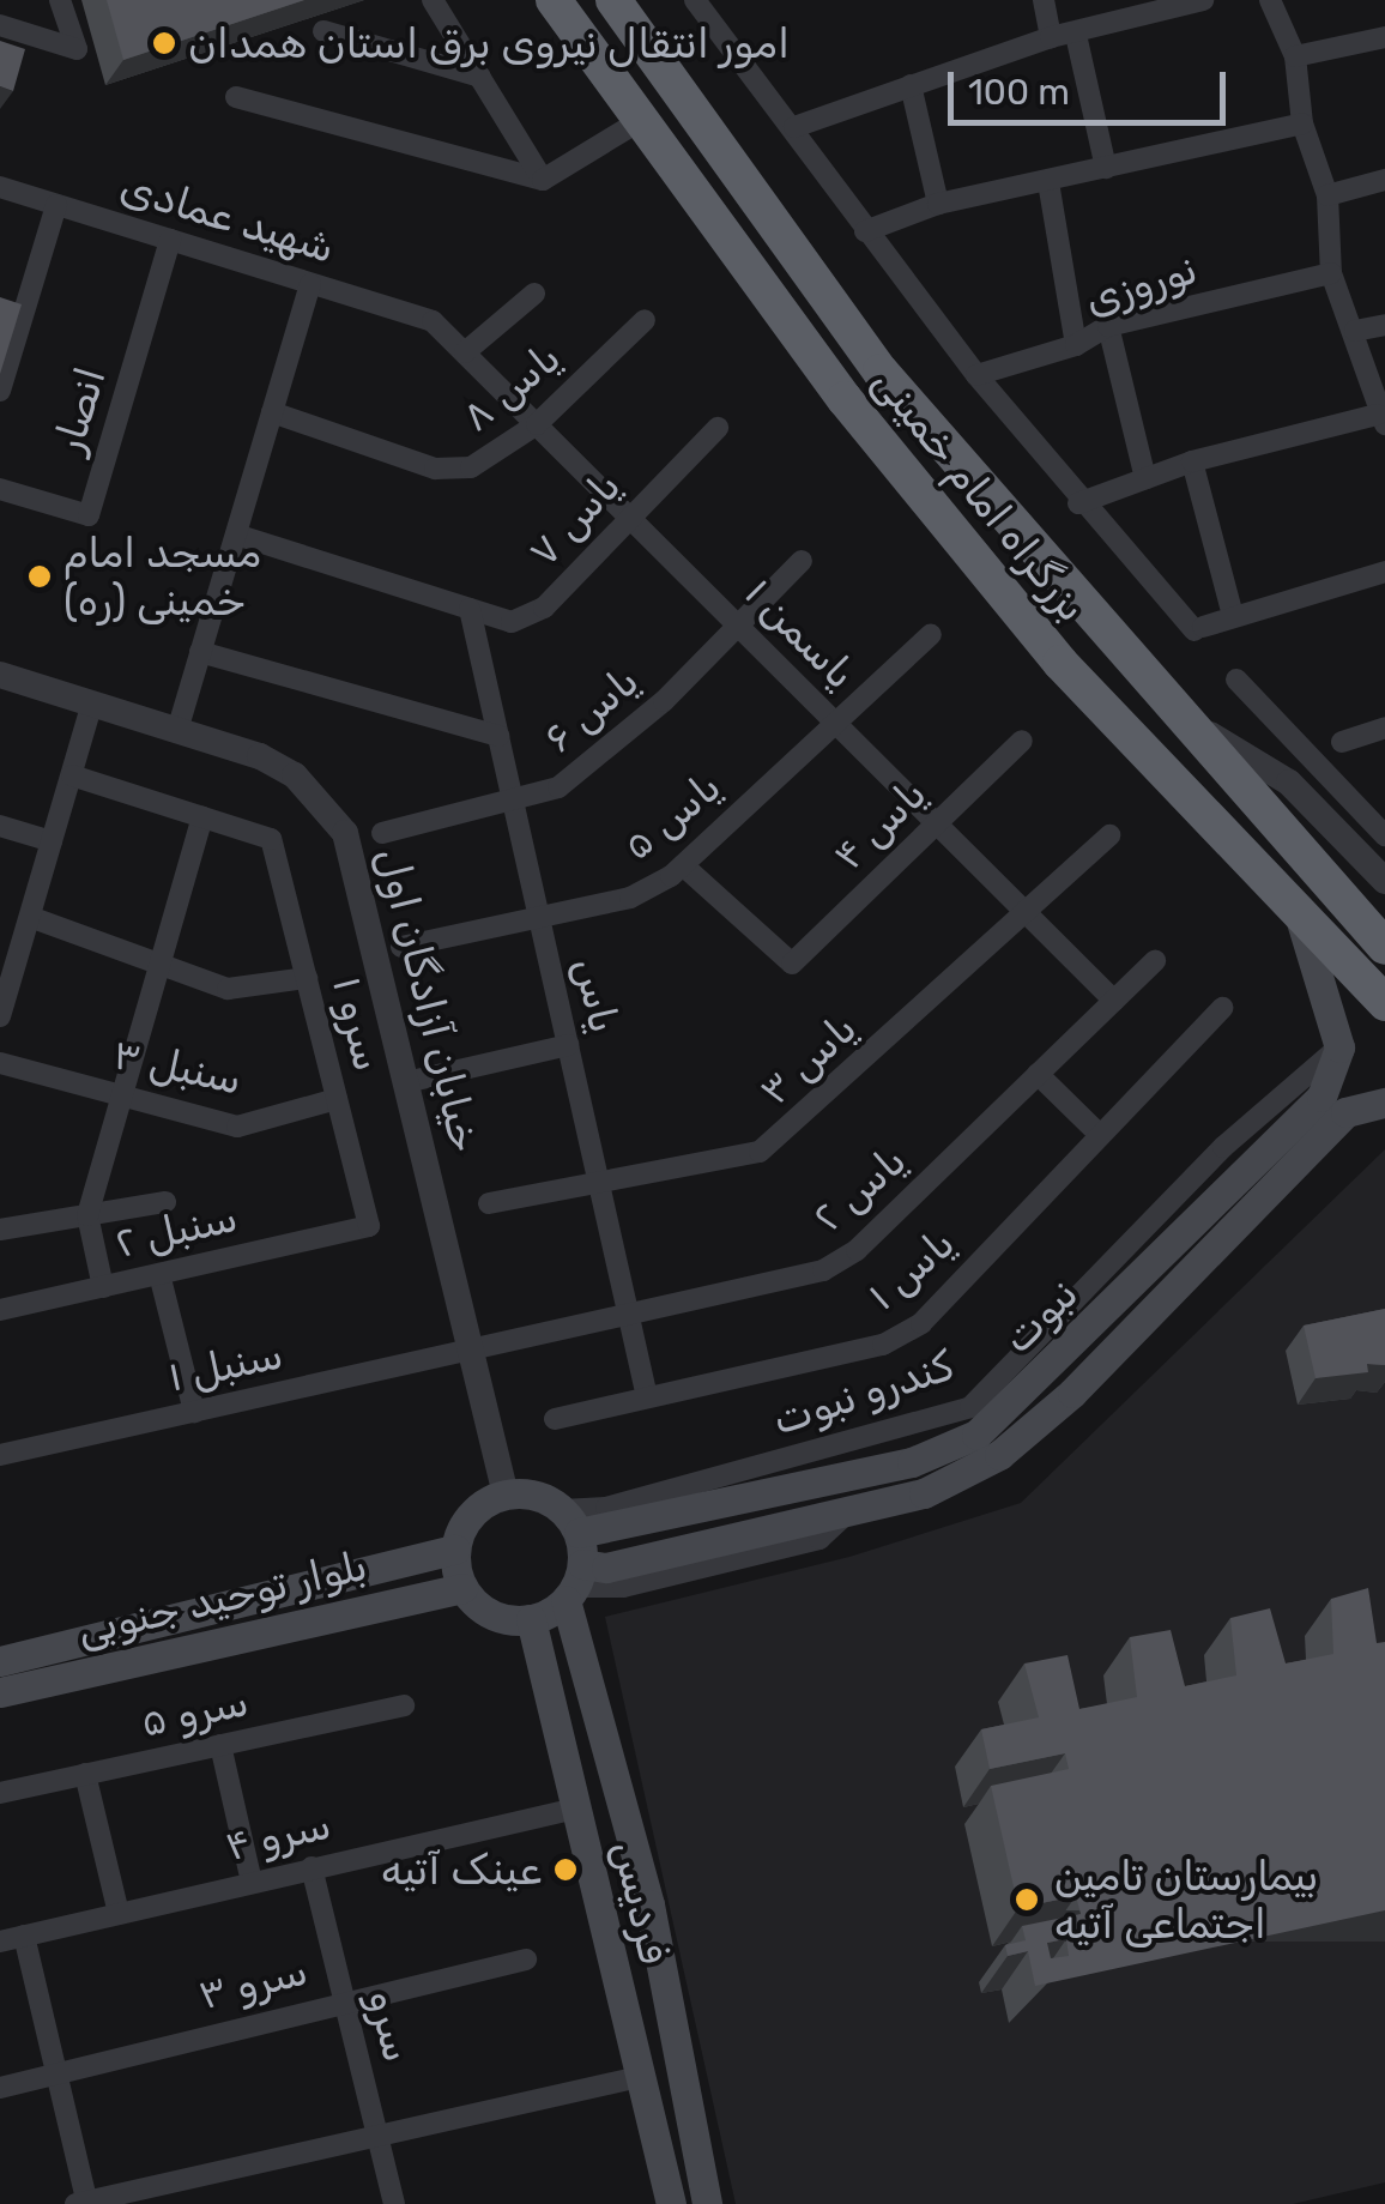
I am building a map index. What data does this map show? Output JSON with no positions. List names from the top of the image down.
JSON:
{
  "streets": {
    "highway": ["بزرگراه امام خمینی"],
    "main road": ["نبوت", "بلوار توحید جنوبی", "فردیس"],
    "street": [
      "شهید عمادی",
      "نوروزی",
      "یاس ۸",
      "انصار",
      "یاس ۷",
      "یاسمن ۱",
      "یاس ۶",
      "یاس ۵",
      "یاس ۴",
      "یاس",
      "خیابان آزادگان اول",
      "سرو ۱",
      "یاس ۳",
      "سنبل ۳",
      "یاس ۲",
      "سنبل ۲",
      "یاس ۱",
      "سنبل ۱",
      "سرو ۵",
      "سرو ۴",
      "سرو ۳",
      "سرو"
    ]
  },
  "crossings": [
    ["شهید عمادی", "انصار"],
    ["شهید عمادی", "یاسمن ۱"],
    ["یاس ۸", "یاسمن ۱"],
    ["بزرگراه امام خمینی", "نبوت"],
    ["یاس ۷", "یاسمن ۱"],
    ["یاس ۷", "یاس"],
    ["یاسمن ۱", "یاس ۶"],
    ["یاسمن ۱", "یاس ۵"],
    ["یاسمن ۱", "یاس ۴"],
    ["یاسمن ۱", "یاس ۳"],
    ["یاسمن ۱", "یاس ۲"],
    ["یاس ۶", "یاس"],
    ["یاس ۵", "یاس ۴"],
    ["یاس ۵", "یاس"],
    ["یاس", "یاس ۳"],
    ["یاس", "یاس ۲"],
    ["یاس", "یاس ۱"],
    ["خیابان آزادگان اول", "یاس ۲"],
    ["خیابان آزادگان اول", "نبوت"],
    ["خیابان آزادگان اول", "سنبل ۱"],
    ["خیابان آزادگان اول", "بلوار توحید جنوبی"],
    ["خیابان آزادگان اول", "فردیس"],
    ["سرو ۱", "سنبل ۳"],
    ["سرو ۱", "سنبل ۲"],
    ["یاس ۲", "سنبل ۱"],
    ["نبوت", "بلوار توحید جنوبی"],
    ["نبوت", "فردیس"],
    ["بلوار توحید جنوبی", "فردیس"],
    ["سرو ۴", "فردیس"],
    ["سرو ۴", "سرو"],
    ["سرو ۳", "سرو"]
  ],
  "places": [
    "امور انتقال نیروی برق استان همدان",
    "مسجد امام خمینی (ره)",
    "عینک آتیه",
    "بیمارستان تامین اجتماعی آتیه"
  ],
  "scale_bar": "100 m"
}
